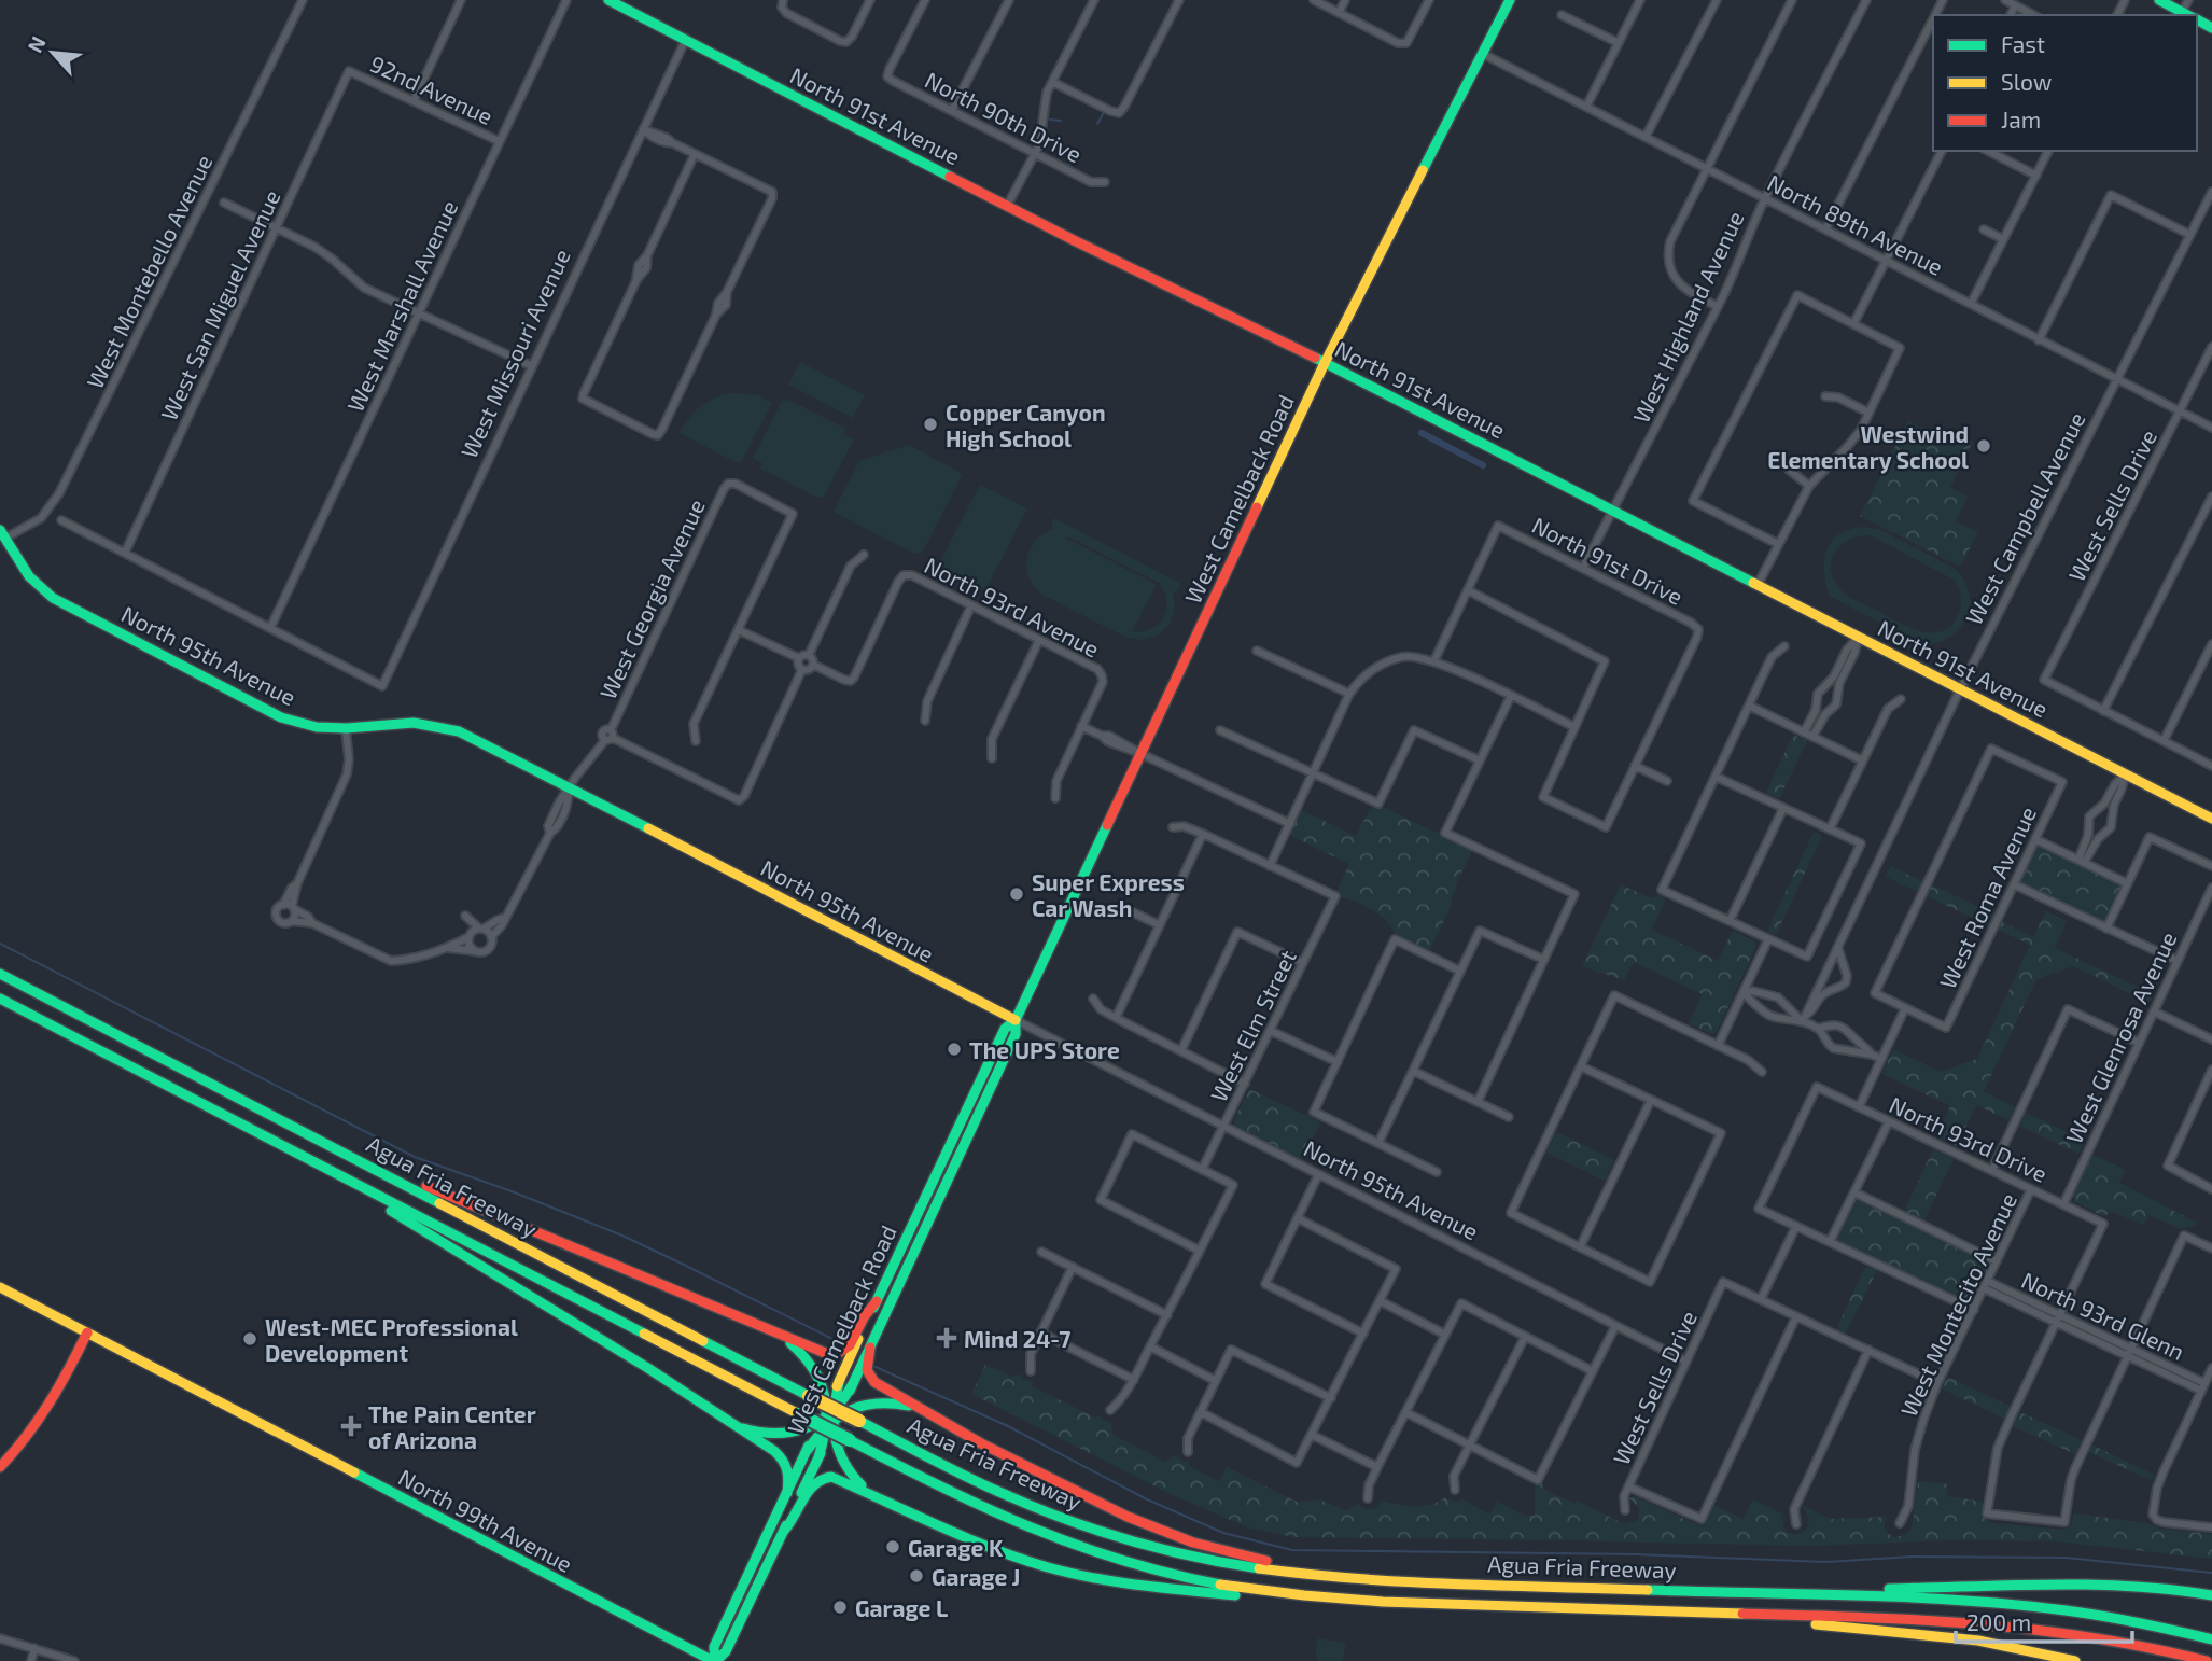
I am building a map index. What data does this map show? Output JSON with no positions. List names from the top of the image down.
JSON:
{
  "streets": {
    "main road": [
      "North 91st Avenue",
      "West Camelback Road",
      "North 95th Avenue",
      "Agua Fria Freeway",
      "North 99th Avenue"
    ],
    "street": [
      "92nd Avenue",
      "North 90th Drive",
      "North 89th Avenue",
      "West Montebello Avenue",
      "West San Miguel Avenue",
      "West Marshall Avenue",
      "West Highland Avenue",
      "West Missouri Avenue",
      "West Sells Drive",
      "West Campbell Avenue",
      "North 91st Drive",
      "West Georgia Avenue",
      "North 93rd Avenue",
      "West Roma Avenue",
      "West Elm Street",
      "West Glenrosa Avenue",
      "North 93rd Drive",
      "West Montecito Avenue",
      "North 93rd Glenn"
    ]
  },
  "crossings": [
    ["92nd Avenue", "West San Miguel Avenue"],
    ["92nd Avenue", "West Marshall Avenue"],
    ["North 91st Avenue", "West Highland Avenue"],
    ["North 91st Avenue", "West Missouri Avenue"],
    ["North 91st Avenue", "West Camelback Road"],
    ["North 91st Avenue", "West Campbell Avenue"],
    ["North 89th Avenue", "West Highland Avenue"],
    ["North 89th Avenue", "West Camelback Road"],
    ["North 89th Avenue", "West Sells Drive"],
    ["North 89th Avenue", "West Campbell Avenue"],
    ["West Montebello Avenue", "North 95th Avenue"],
    ["West Marshall Avenue", "West Missouri Avenue"],
    ["West Highland Avenue", "North 91st Drive"],
    ["West Camelback Road", "North 95th Avenue"],
    ["West Camelback Road", "North 99th Avenue"],
    ["West Sells Drive", "North 95th Avenue"],
    ["West Georgia Avenue", "North 95th Avenue"],
    ["North 95th Avenue", "West Elm Street"],
    ["West Glenrosa Avenue", "North 93rd Drive"],
    ["West Glenrosa Avenue", "West Montecito Avenue"],
    ["North 93rd Drive", "West Montecito Avenue"],
    ["North 93rd Drive", "North 93rd Glenn"],
    ["West Montecito Avenue", "North 93rd Glenn"]
  ],
  "places": {
    "other": [
      "Copper Canyon High School",
      "Westwind Elementary School",
      "Super Express Car Wash",
      "The UPS Store",
      "West-MEC Professional Development",
      "Garage K",
      "Garage J",
      "Garage L"
    ],
    "health": ["Mind 24-7", "The Pain Center of Arizona"]
  },
  "legend": ["Fast", "Slow", "Jam"],
  "scale_bar": "200 m",
  "north": "top left"
}
